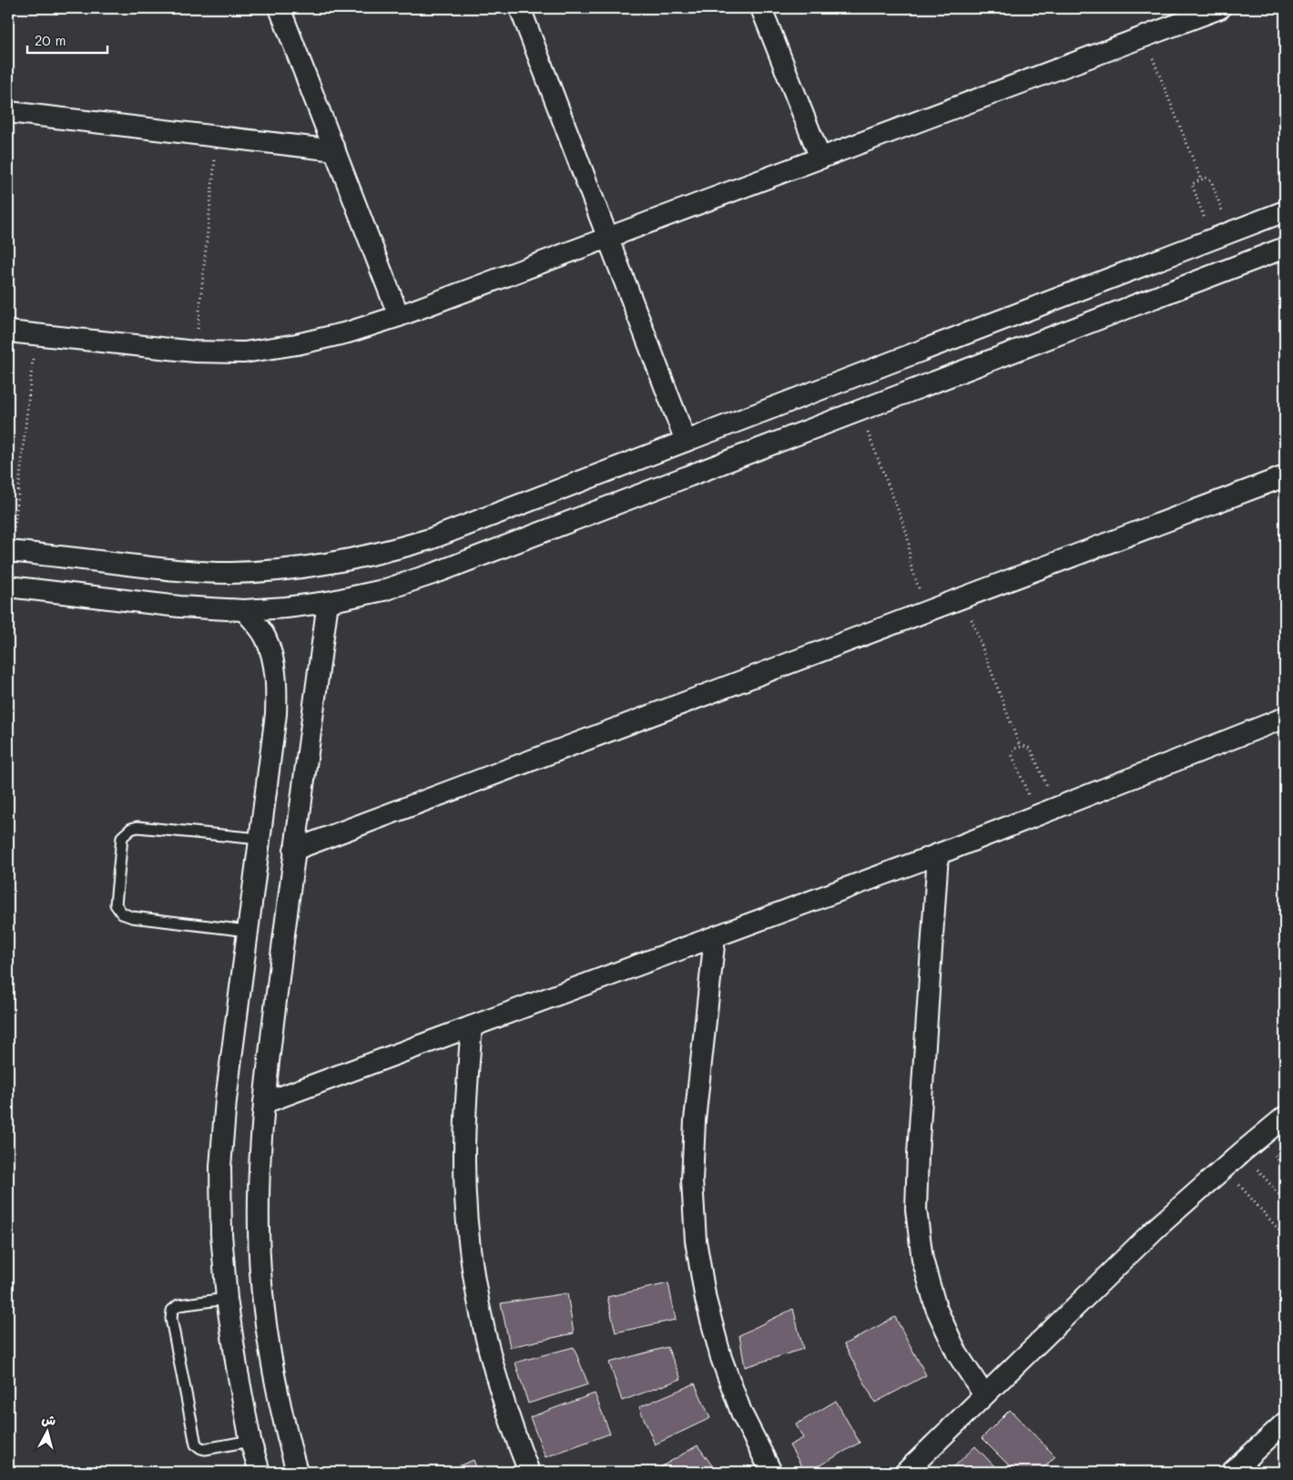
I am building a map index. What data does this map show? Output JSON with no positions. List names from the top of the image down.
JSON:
{
  "scale_bar": "20 m",
  "north": "top"
}
